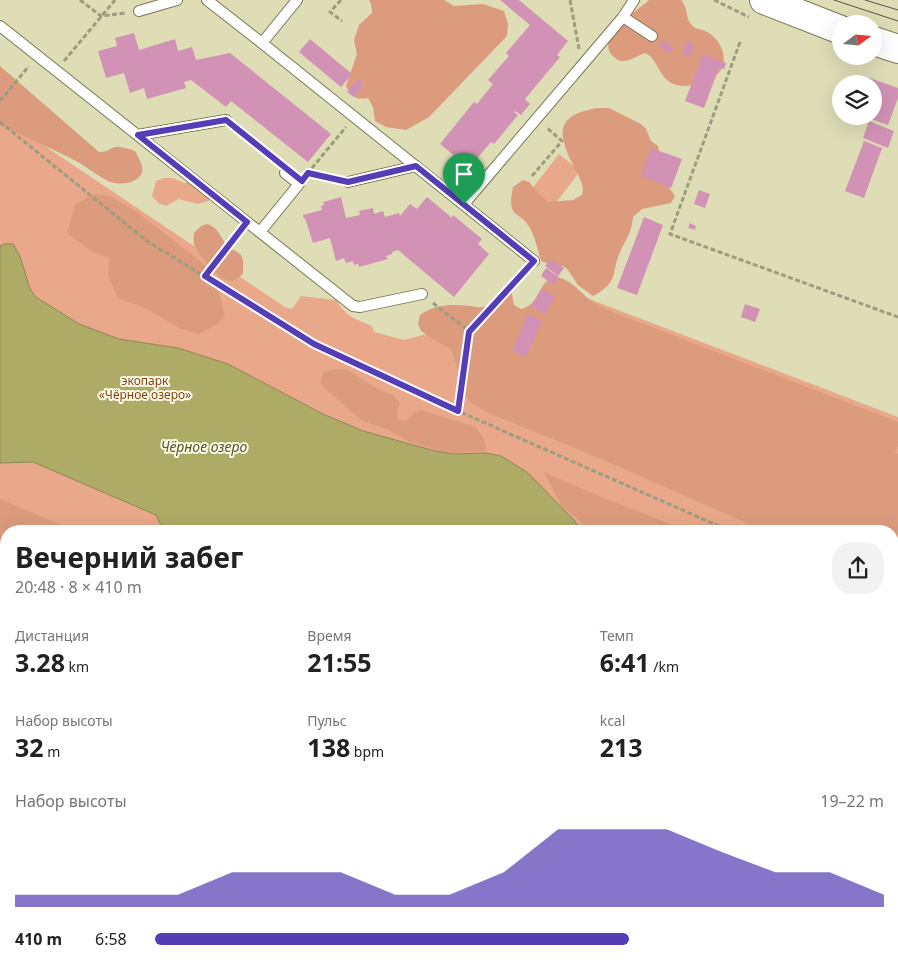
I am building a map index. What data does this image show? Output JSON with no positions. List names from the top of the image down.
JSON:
{
  "water": ["Чёрное озеро"],
  "parks": ["экопарк «Чёрное озеро»"],
  "north": "right",
  "page": {
    "heading": ["Вечерний забег", "20:48 · 8 × 410 m"],
    "stats": [
      ["Дистанция", "3.28 km"],
      ["Время", "21:55"],
      ["Темп", "6:41 /km"],
      ["Набор высоты", "32 m"],
      ["Пульс", "138 bpm"],
      ["kcal", "213"]
    ],
    "chart": ["Набор высоты", "19–22 m"],
    "list": [
      {
        "name": "410 m",
        "note": "6:58"
      }
    ]
  }
}
